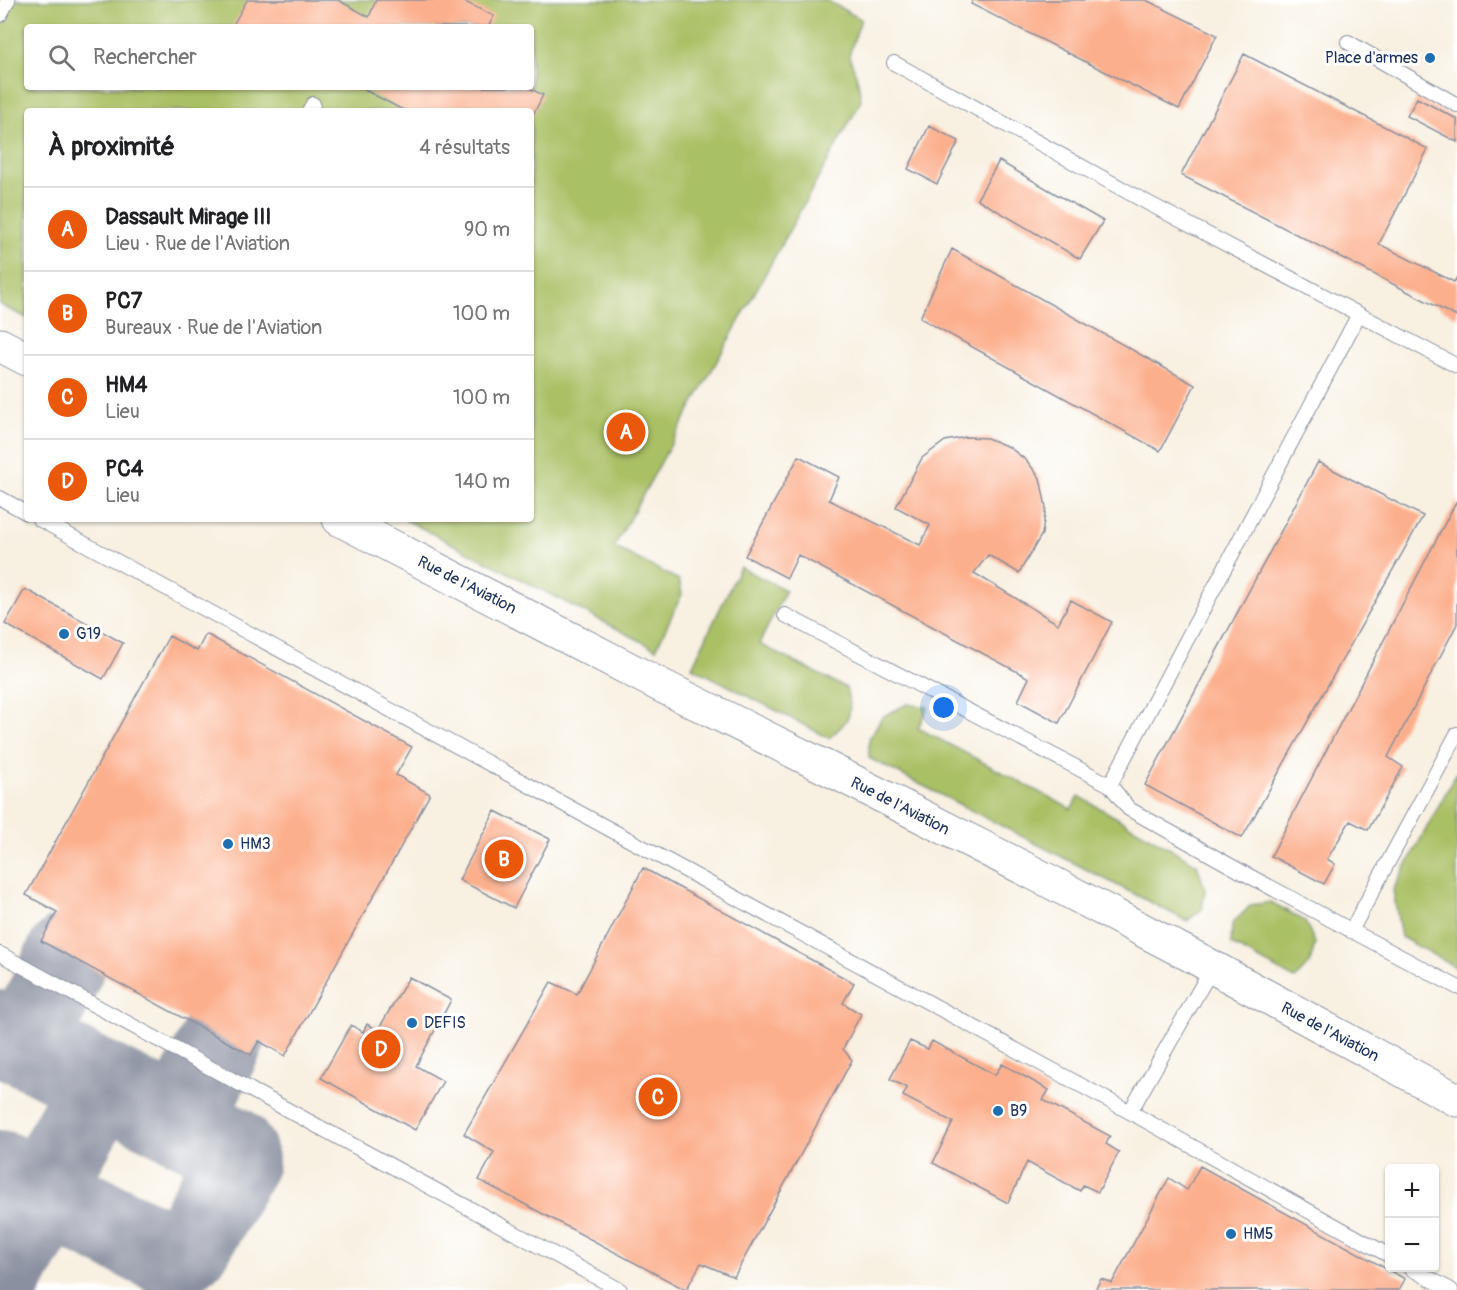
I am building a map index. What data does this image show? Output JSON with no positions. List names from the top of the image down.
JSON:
{
  "streets": {
    "street": ["Rue de l'Aviation"]
  },
  "places": [
    "Place d'armes",
    "G19",
    "HM3",
    "DEFIS",
    "B9",
    "HM5"
  ],
  "page": {
    "search": "Rechercher",
    "heading": ["À proximité", "4 résultats"],
    "list": [
      {
        "mark": "A",
        "name": "Dassault Mirage III",
        "note": "Lieu · Rue de l'Aviation",
        "value": "90 m"
      },
      {
        "mark": "B",
        "name": "PC7",
        "note": "Bureaux · Rue de l'Aviation",
        "value": "100 m"
      },
      {
        "mark": "C",
        "name": "HM4",
        "note": "Lieu",
        "value": "100 m"
      },
      {
        "mark": "D",
        "name": "PC4",
        "note": "Lieu",
        "value": "140 m"
      }
    ],
    "pins": [
      "A",
      "B",
      "D",
      "C"
    ],
    "map_buttons": ["+", "−"]
  }
}
